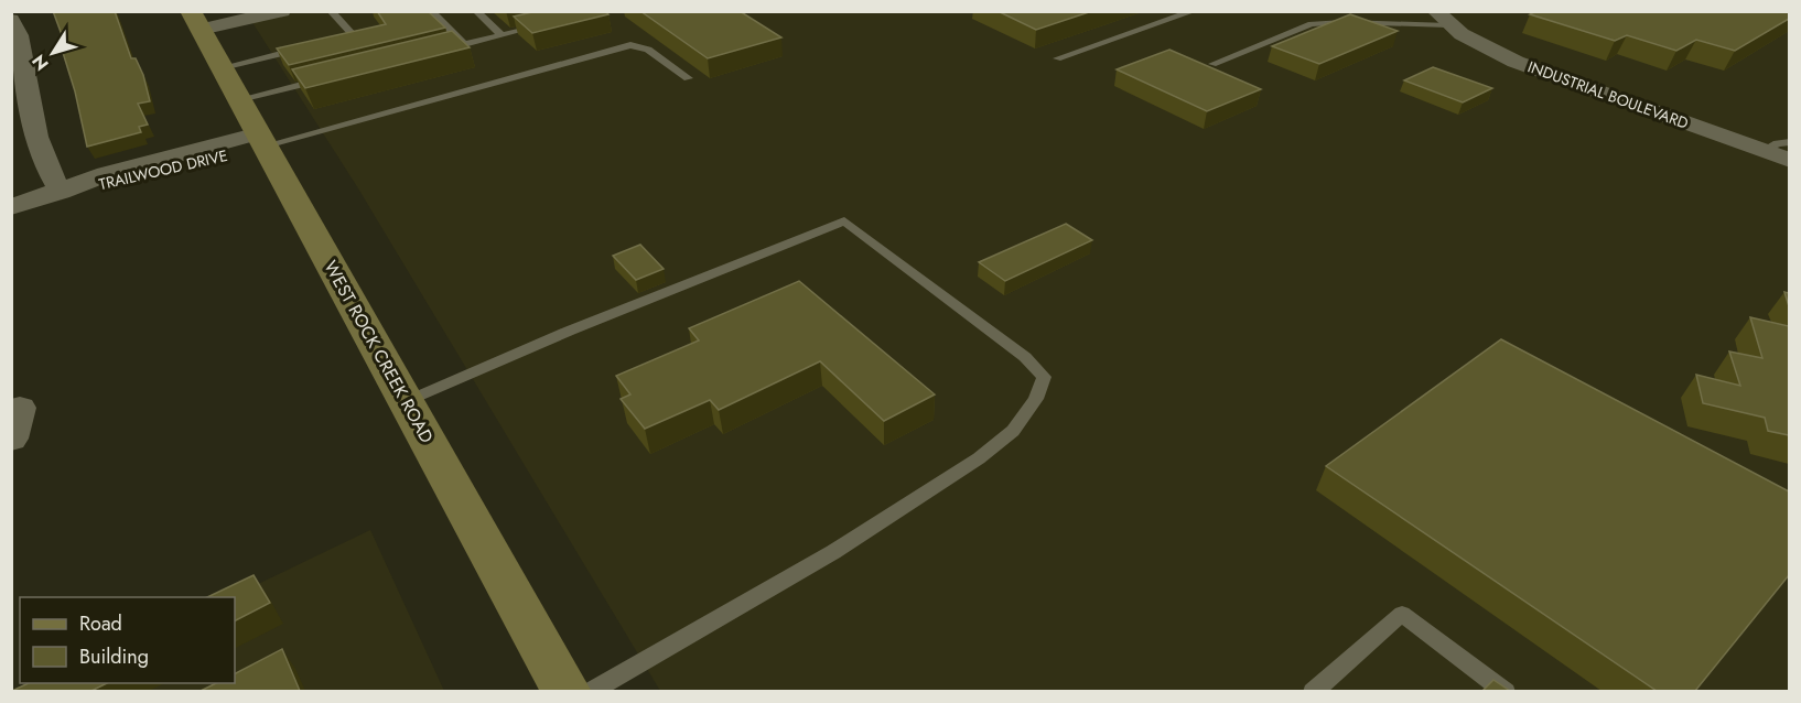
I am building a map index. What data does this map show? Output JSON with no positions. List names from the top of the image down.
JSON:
{
  "streets": {
    "main road": ["WEST ROCK CREEK ROAD"],
    "street": ["INDUSTRIAL BOULEVARD", "TRAILWOOD DRIVE"]
  },
  "crossings": [
    ["TRAILWOOD DRIVE", "WEST ROCK CREEK ROAD"]
  ],
  "legend": ["Road", "Building"],
  "north": "bottom left"
}
